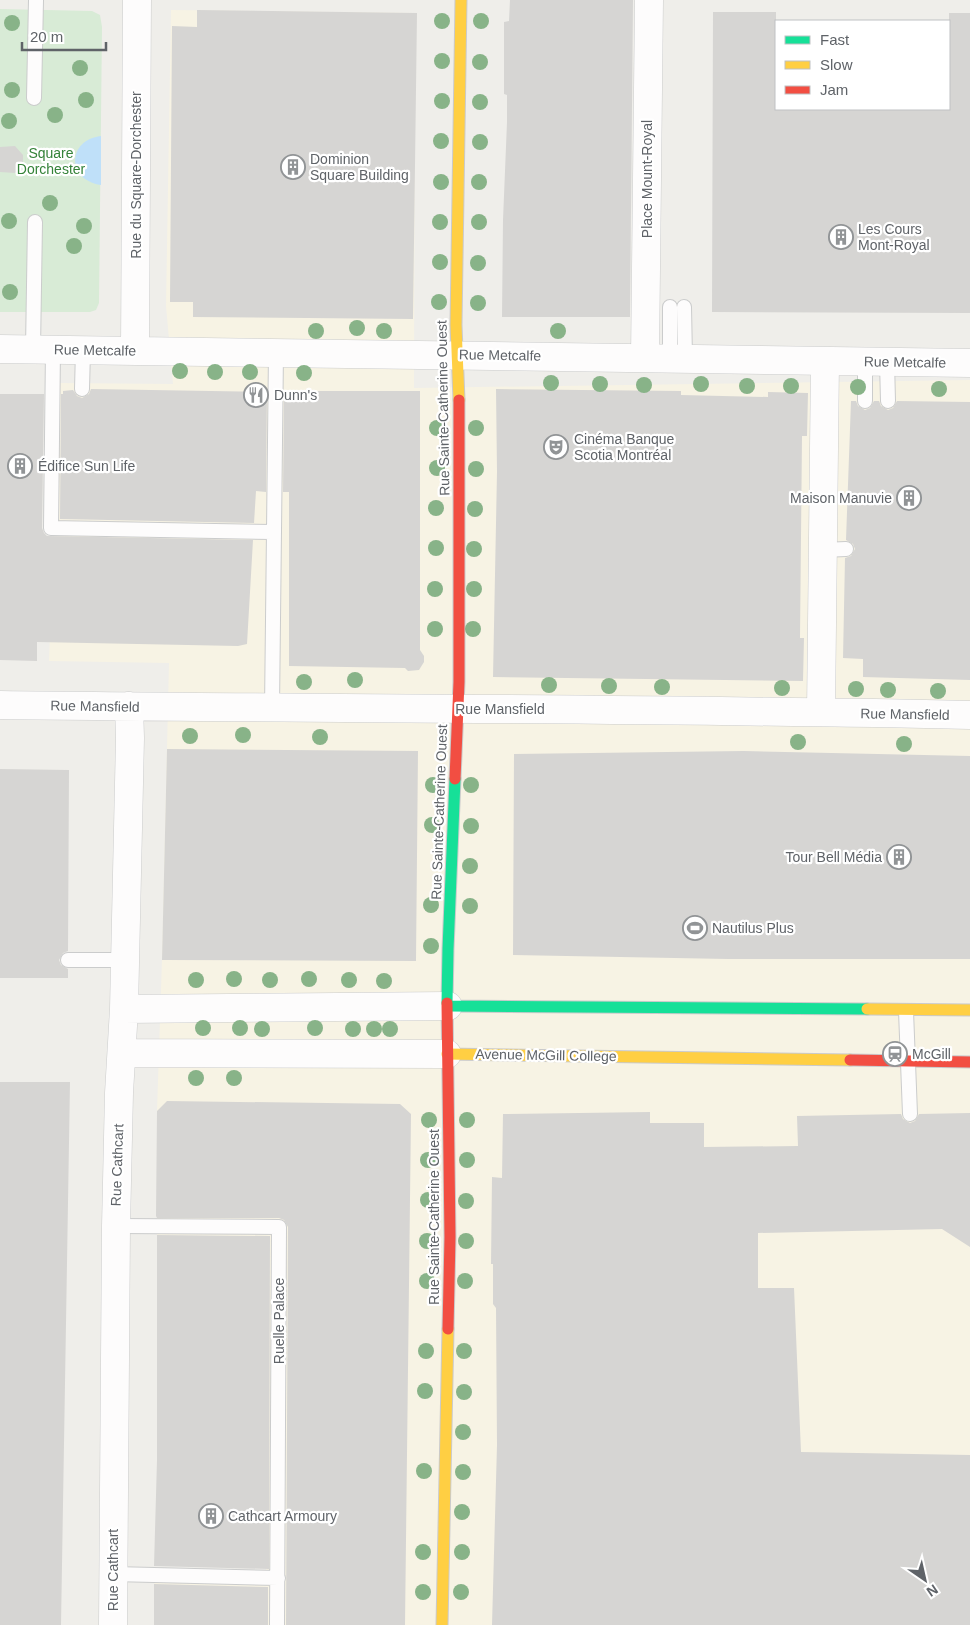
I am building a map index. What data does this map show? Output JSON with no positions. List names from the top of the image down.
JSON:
{
  "streets": {
    "street": [
      "Rue du Square-Dorchester",
      "Place Mount-Royal",
      "Rue Metcalfe",
      "Rue Sainte-Catherine Ouest",
      "Rue Mansfield",
      "Avenue McGill College",
      "Rue Cathcart"
    ],
    "lane": ["Ruelle Palace"]
  },
  "crossings": [
    ["Rue du Square-Dorchester", "Rue Metcalfe"],
    ["Place Mount-Royal", "Rue Metcalfe"],
    ["Rue Metcalfe", "Rue Sainte-Catherine Ouest"],
    ["Rue Sainte-Catherine Ouest", "Rue Mansfield"],
    ["Rue Sainte-Catherine Ouest", "Avenue McGill College"],
    ["Rue Mansfield", "Rue Cathcart"],
    ["Avenue McGill College", "Rue Cathcart"],
    ["Rue Cathcart", "Ruelle Palace"]
  ],
  "parks": ["Square Dorchester"],
  "places": {
    "building": [
      "Dominion Square Building",
      "Les Cours Mont-Royal",
      "Édifice Sun Life",
      "Maison Manuvie",
      "Tour Bell Média",
      "Cathcart Armoury"
    ],
    "restaurant": ["Dunn's"],
    "theatre": ["Cinéma Banque Scotia Montréal"],
    "sports": ["Nautilus Plus"],
    "station": ["McGill"]
  },
  "legend": ["Fast", "Slow", "Jam"],
  "scale_bar": "20 m",
  "north": "bottom right"
}
